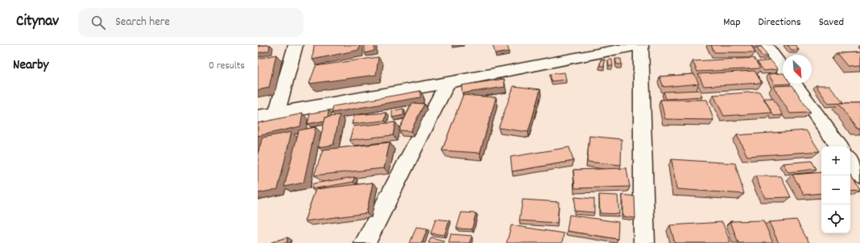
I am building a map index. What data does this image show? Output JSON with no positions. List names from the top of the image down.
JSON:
{
  "north": "bottom right",
  "page": {
    "header": "Citynav",
    "search": "Search here",
    "nav": ["Map", "Directions", "Saved"],
    "heading": ["Nearby", "0 results"],
    "map_buttons": ["+", "−"]
  }
}
